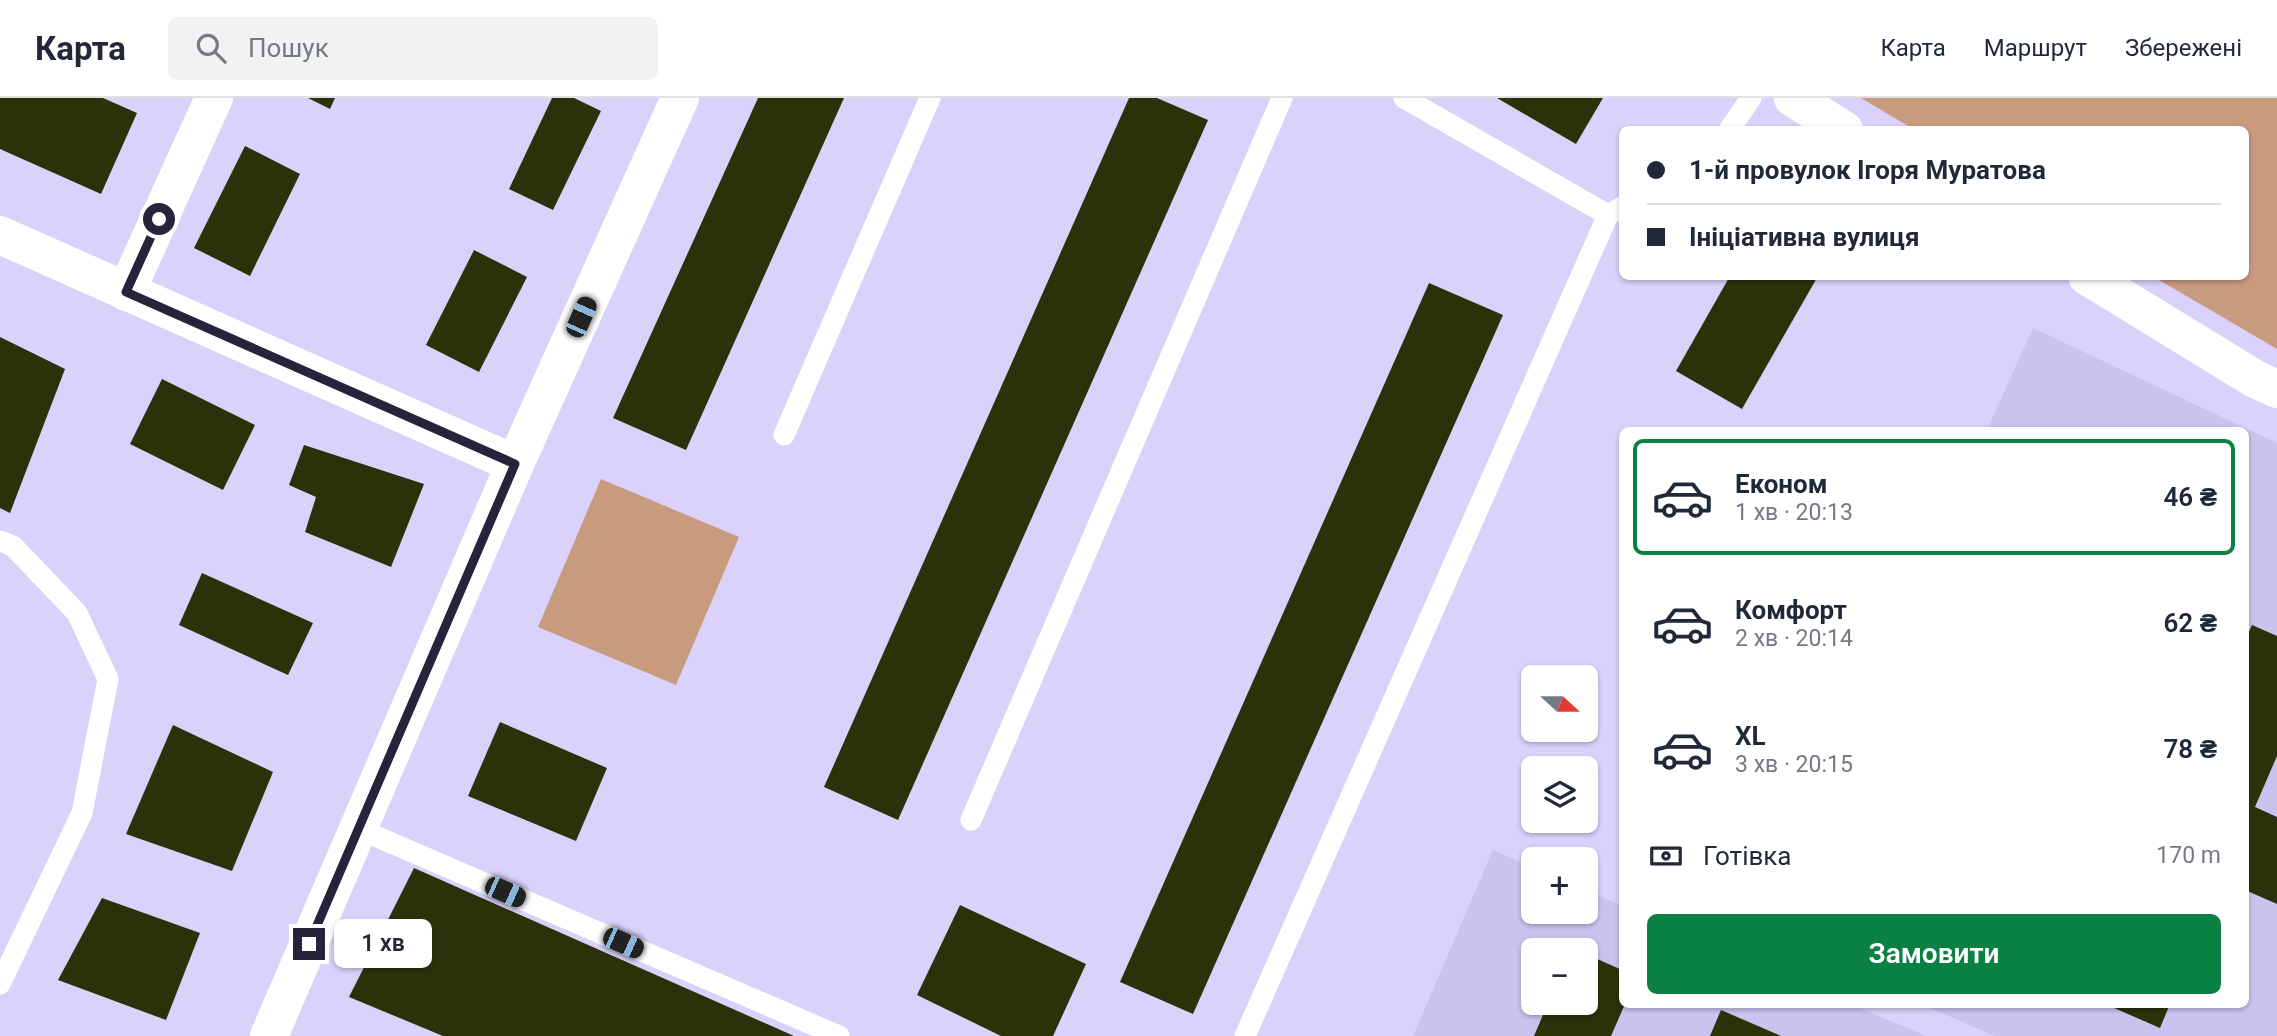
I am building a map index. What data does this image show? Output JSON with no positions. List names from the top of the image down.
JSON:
{
  "north": "right",
  "page": {
    "header": "Карта",
    "search": "Пошук",
    "nav": ["Карта", "Маршрут", "Збережені"],
    "banner": ["1-й провулок Ігоря Муратова", "Ініціативна вулиця"],
    "list": [
      {
        "name": "Економ",
        "note": "1 хв · 20:13",
        "value": "46 ₴"
      },
      {
        "name": "Комфорт",
        "note": "2 хв · 20:14",
        "value": "62 ₴"
      },
      {
        "name": "XL",
        "note": "3 хв · 20:15",
        "value": "78 ₴"
      }
    ],
    "map_buttons": ["+", "−"],
    "pay": ["Готівка", "170 m"],
    "buttons": "Замовити",
    "bubble": "1 хв"
  }
}
